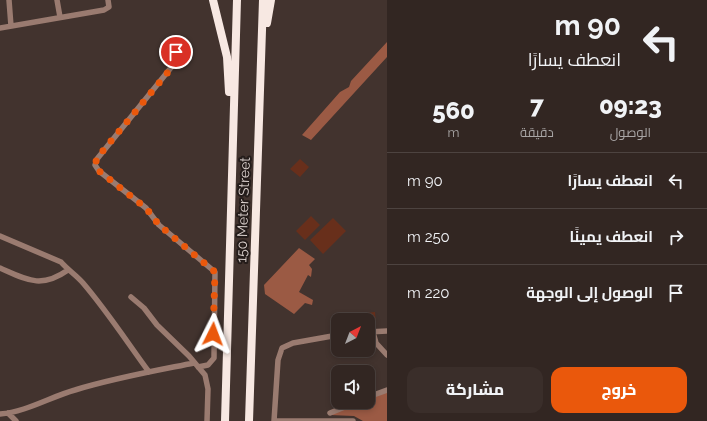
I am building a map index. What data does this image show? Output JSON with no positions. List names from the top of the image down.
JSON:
{
  "streets": {
    "highway": ["150 Meter Street"]
  },
  "north": "top right",
  "page": {
    "turn": ["90 m", "انعطف يسارًا"],
    "eta": [
      "09:23",
      "الوصول",
      "7",
      "دقيقة",
      "560",
      "m"
    ],
    "list": [
      {
        "name": "انعطف يسارًا",
        "value": "90 m"
      },
      {
        "name": "انعطف يمينًا",
        "value": "250 m"
      },
      {
        "name": "الوصول إلى الوجهة",
        "value": "220 m"
      }
    ],
    "buttons": ["خروج", "مشاركة"]
  }
}
